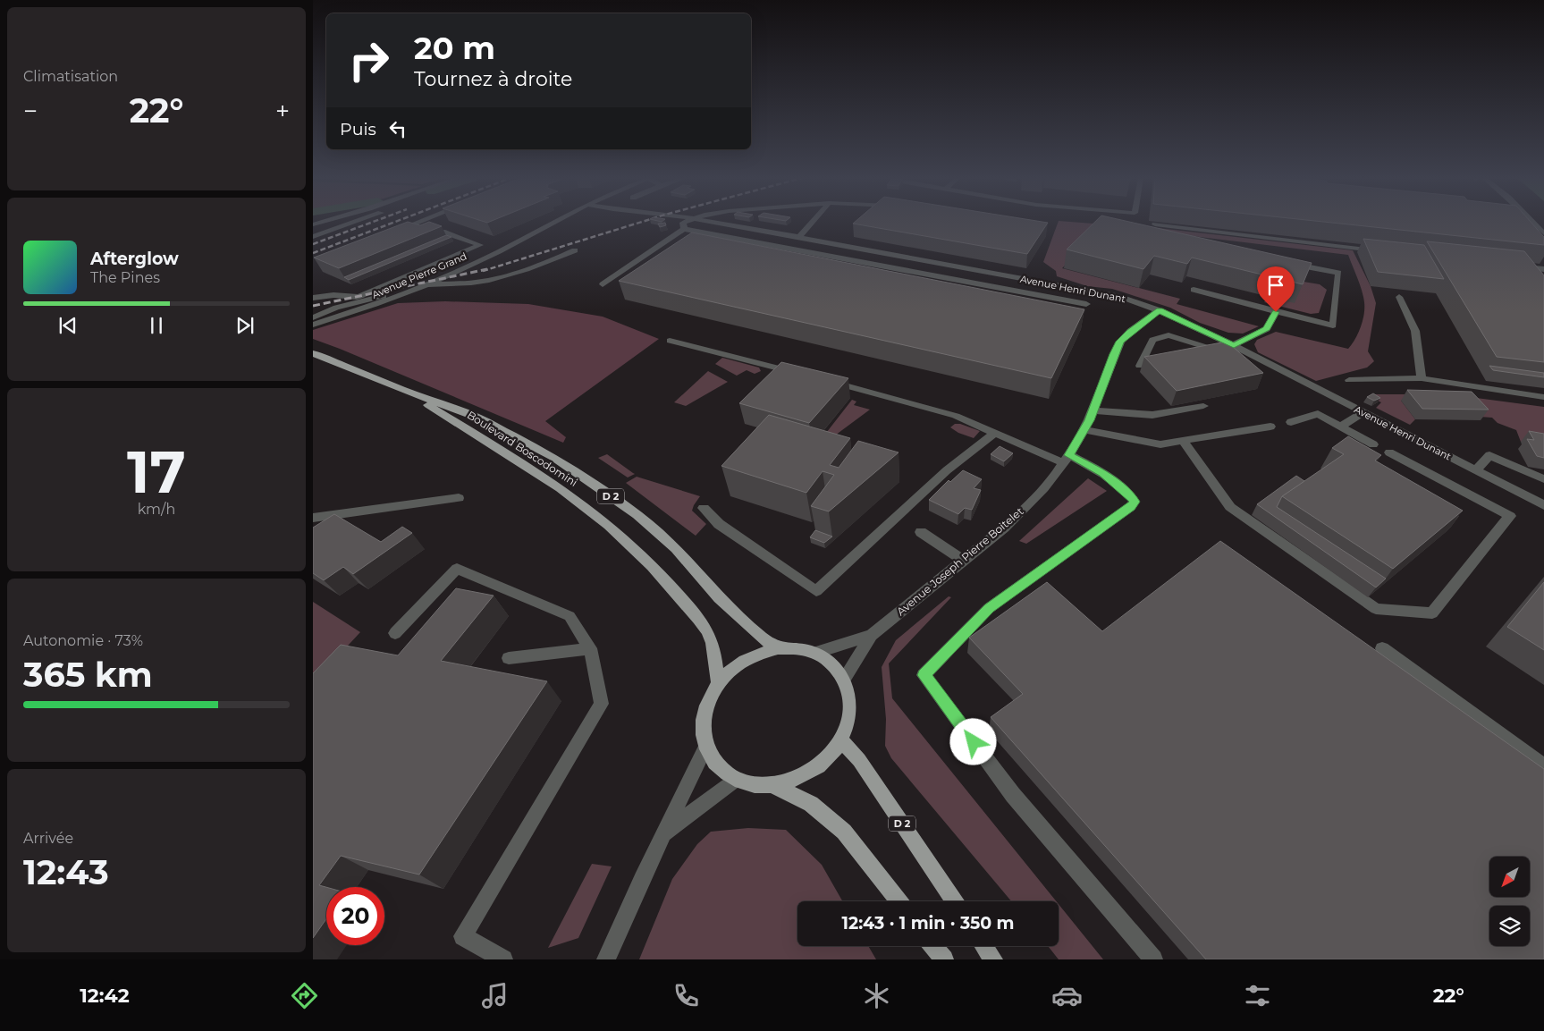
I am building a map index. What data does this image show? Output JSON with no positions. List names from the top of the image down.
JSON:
{
  "streets": {
    "main road": ["Boulevard Boscodomini", "D 2"],
    "street": ["Avenue Pierre Grand", "Avenue Henri Dunant", "Avenue Joseph Pierre Boitelet"]
  },
  "crossings": [
    ["Avenue Henri Dunant", "Avenue Joseph Pierre Boitelet"],
    ["Boulevard Boscodomini", "D 2"],
    ["Boulevard Boscodomini", "Avenue Joseph Pierre Boitelet"],
    ["D 2", "Avenue Joseph Pierre Boitelet"]
  ],
  "north": "bottom left",
  "page": {
    "tile": [
      "Climatisation",
      ["17", "km/h"],
      ["Autonomie · 73%", "365 km"],
      ["Arrivée", "12:43"]
    ],
    "turn": ["20 m", "Tournez à droite"],
    "heat": ["−", "22°", "+"],
    "then": "Puis",
    "song": ["Afterglow", "The Pines"],
    "limit": "20",
    "trip": "12:43 · 1 min · 350 m",
    "tabs": ["12:42", "22°"]
  }
}
